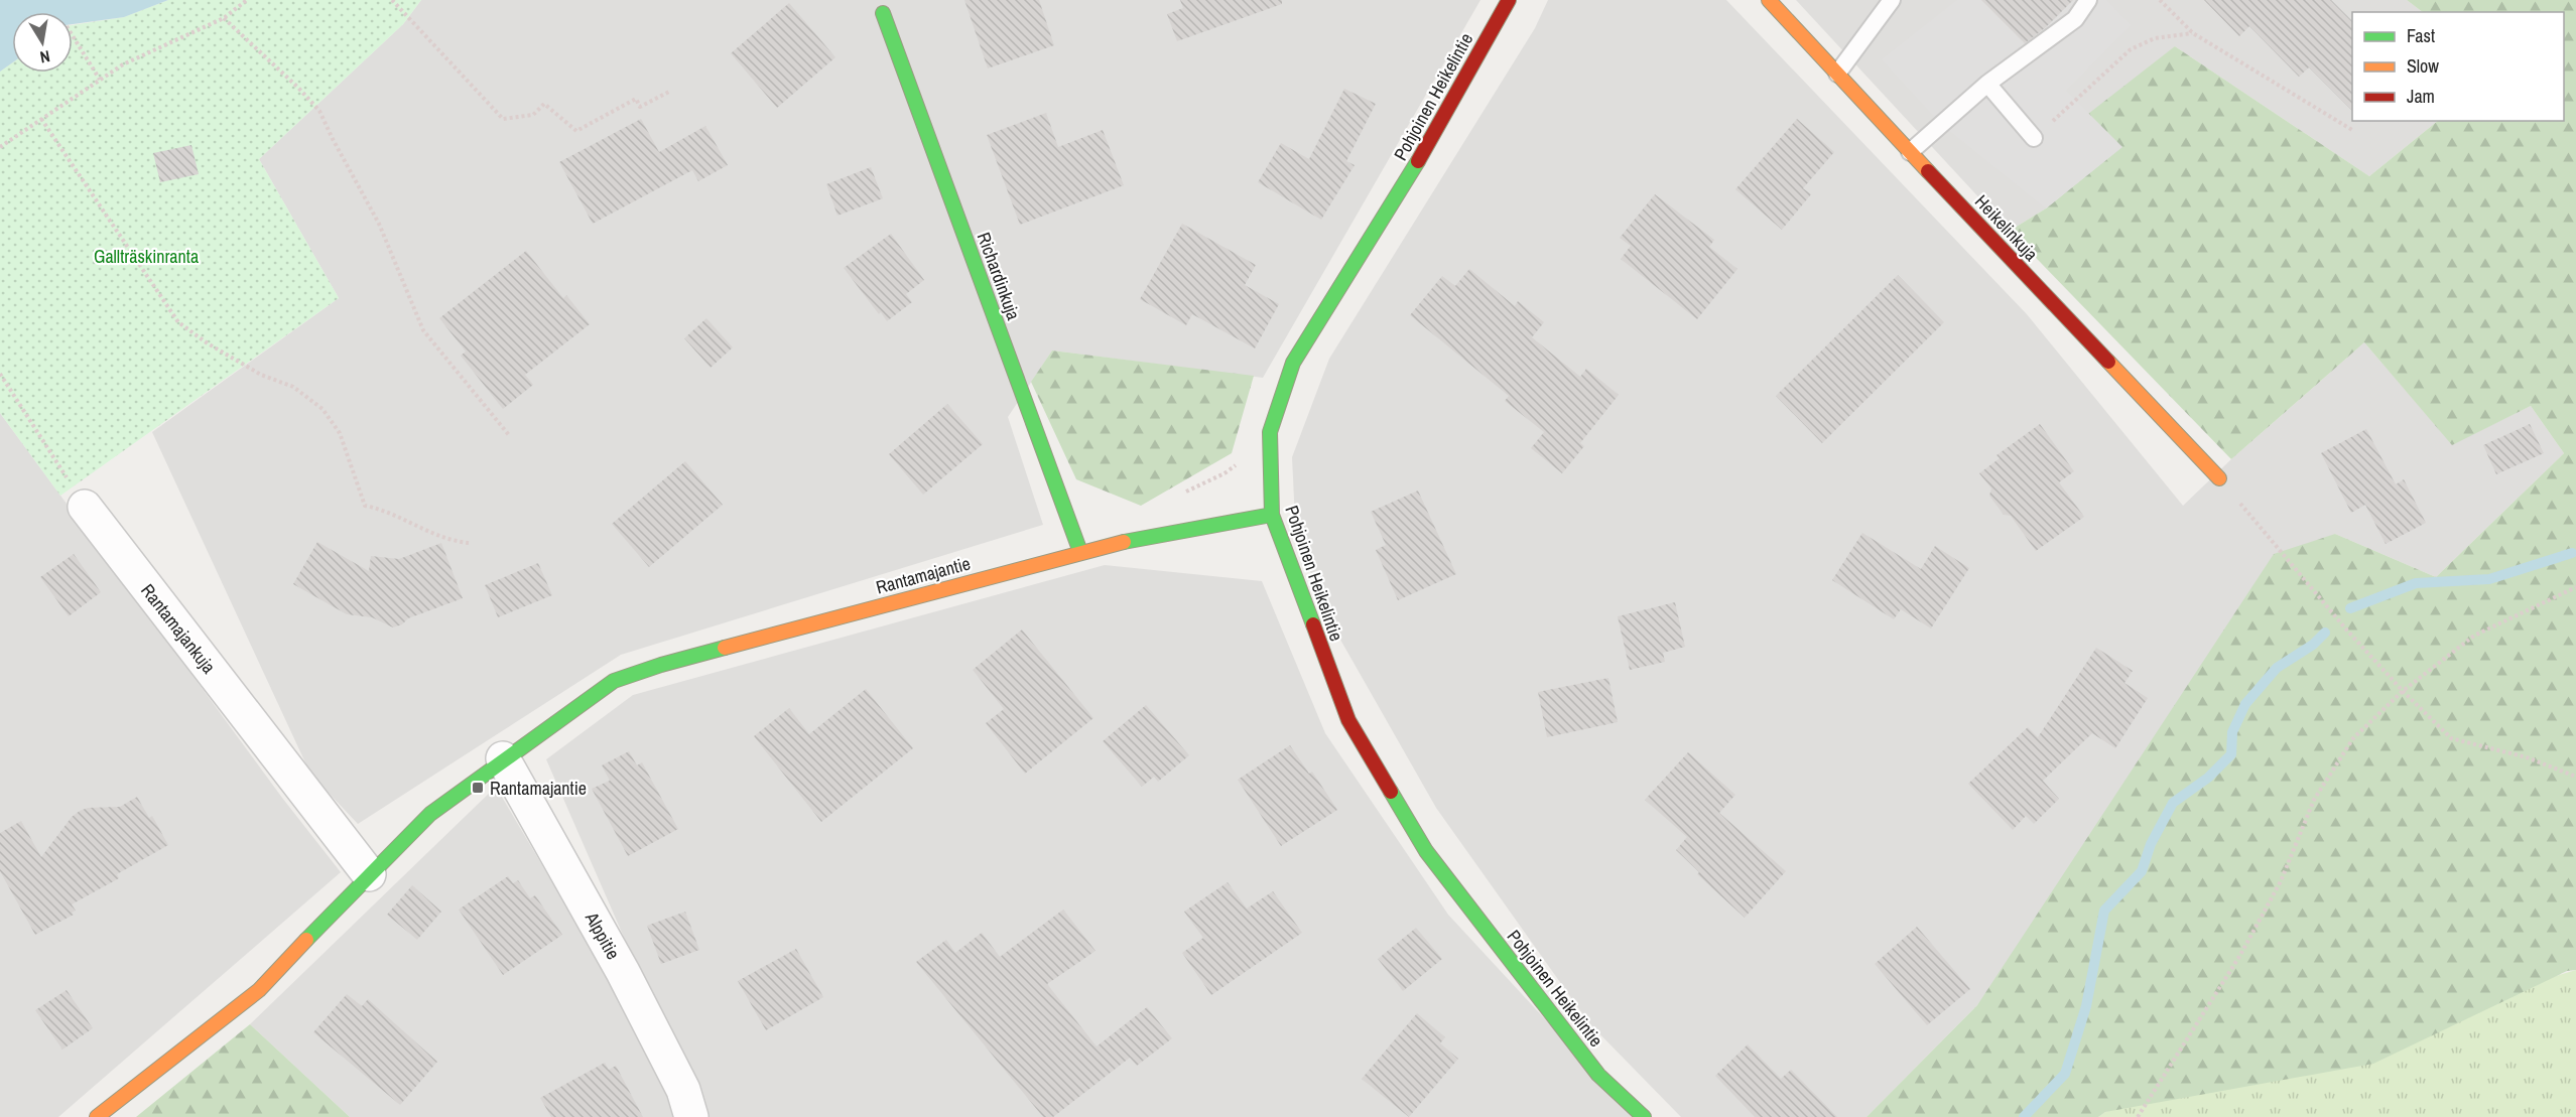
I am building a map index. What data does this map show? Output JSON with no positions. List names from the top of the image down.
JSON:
{
  "streets": {
    "street": [
      "Pohjoinen Heikelintie",
      "Heikelinkuja",
      "Richardinkuja",
      "Rantamajantie",
      "Rantamajankuja",
      "Alppitie"
    ]
  },
  "crossings": [
    ["Pohjoinen Heikelintie", "Rantamajantie"],
    ["Richardinkuja", "Rantamajantie"],
    ["Rantamajantie", "Rantamajankuja"],
    ["Rantamajantie", "Alppitie"]
  ],
  "parks": ["Gallträskinranta"],
  "places": {
    "transit": ["Rantamajantie"]
  },
  "legend": ["Fast", "Slow", "Jam"],
  "north": "bottom"
}
